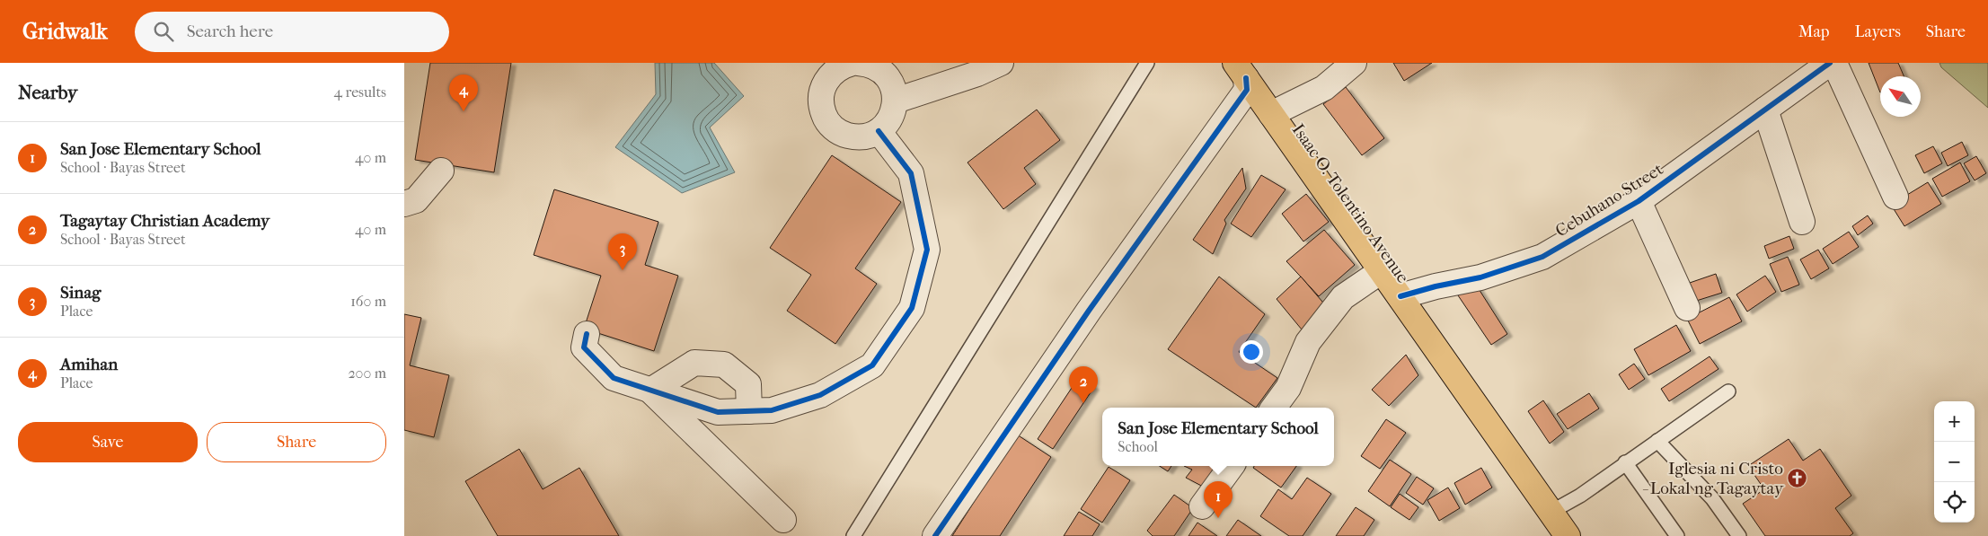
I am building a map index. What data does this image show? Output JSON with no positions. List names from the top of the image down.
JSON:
{
  "streets": {
    "main road": ["Isaac O. Tolentino Avenue"],
    "street": ["Cebuhano Street"]
  },
  "crossings": [
    ["Cebuhano Street", "Isaac O. Tolentino Avenue"]
  ],
  "places": {
    "church": ["Iglesia ni Cristo - Lokal ng Tagaytay"]
  },
  "north": "top left",
  "page": {
    "header": "Gridwalk",
    "search": "Search here",
    "nav": ["Map", "Layers", "Share"],
    "heading": ["Nearby", "4 results"],
    "pins": [
      "4",
      "3",
      "2",
      "1"
    ],
    "list": [
      {
        "mark": "1",
        "name": "San Jose Elementary School",
        "note": "School · Bayas Street",
        "value": "40 m"
      },
      {
        "mark": "2",
        "name": "Tagaytay Christian Academy",
        "note": "School · Bayas Street",
        "value": "40 m"
      },
      {
        "mark": "3",
        "name": "Sinag",
        "note": "Place",
        "value": "160 m"
      },
      {
        "mark": "4",
        "name": "Amihan",
        "note": "Place",
        "value": "200 m"
      }
    ],
    "map_buttons": ["+", "−"],
    "popup": ["San Jose Elementary School", "School"],
    "buttons": ["Save", "Share"]
  }
}
